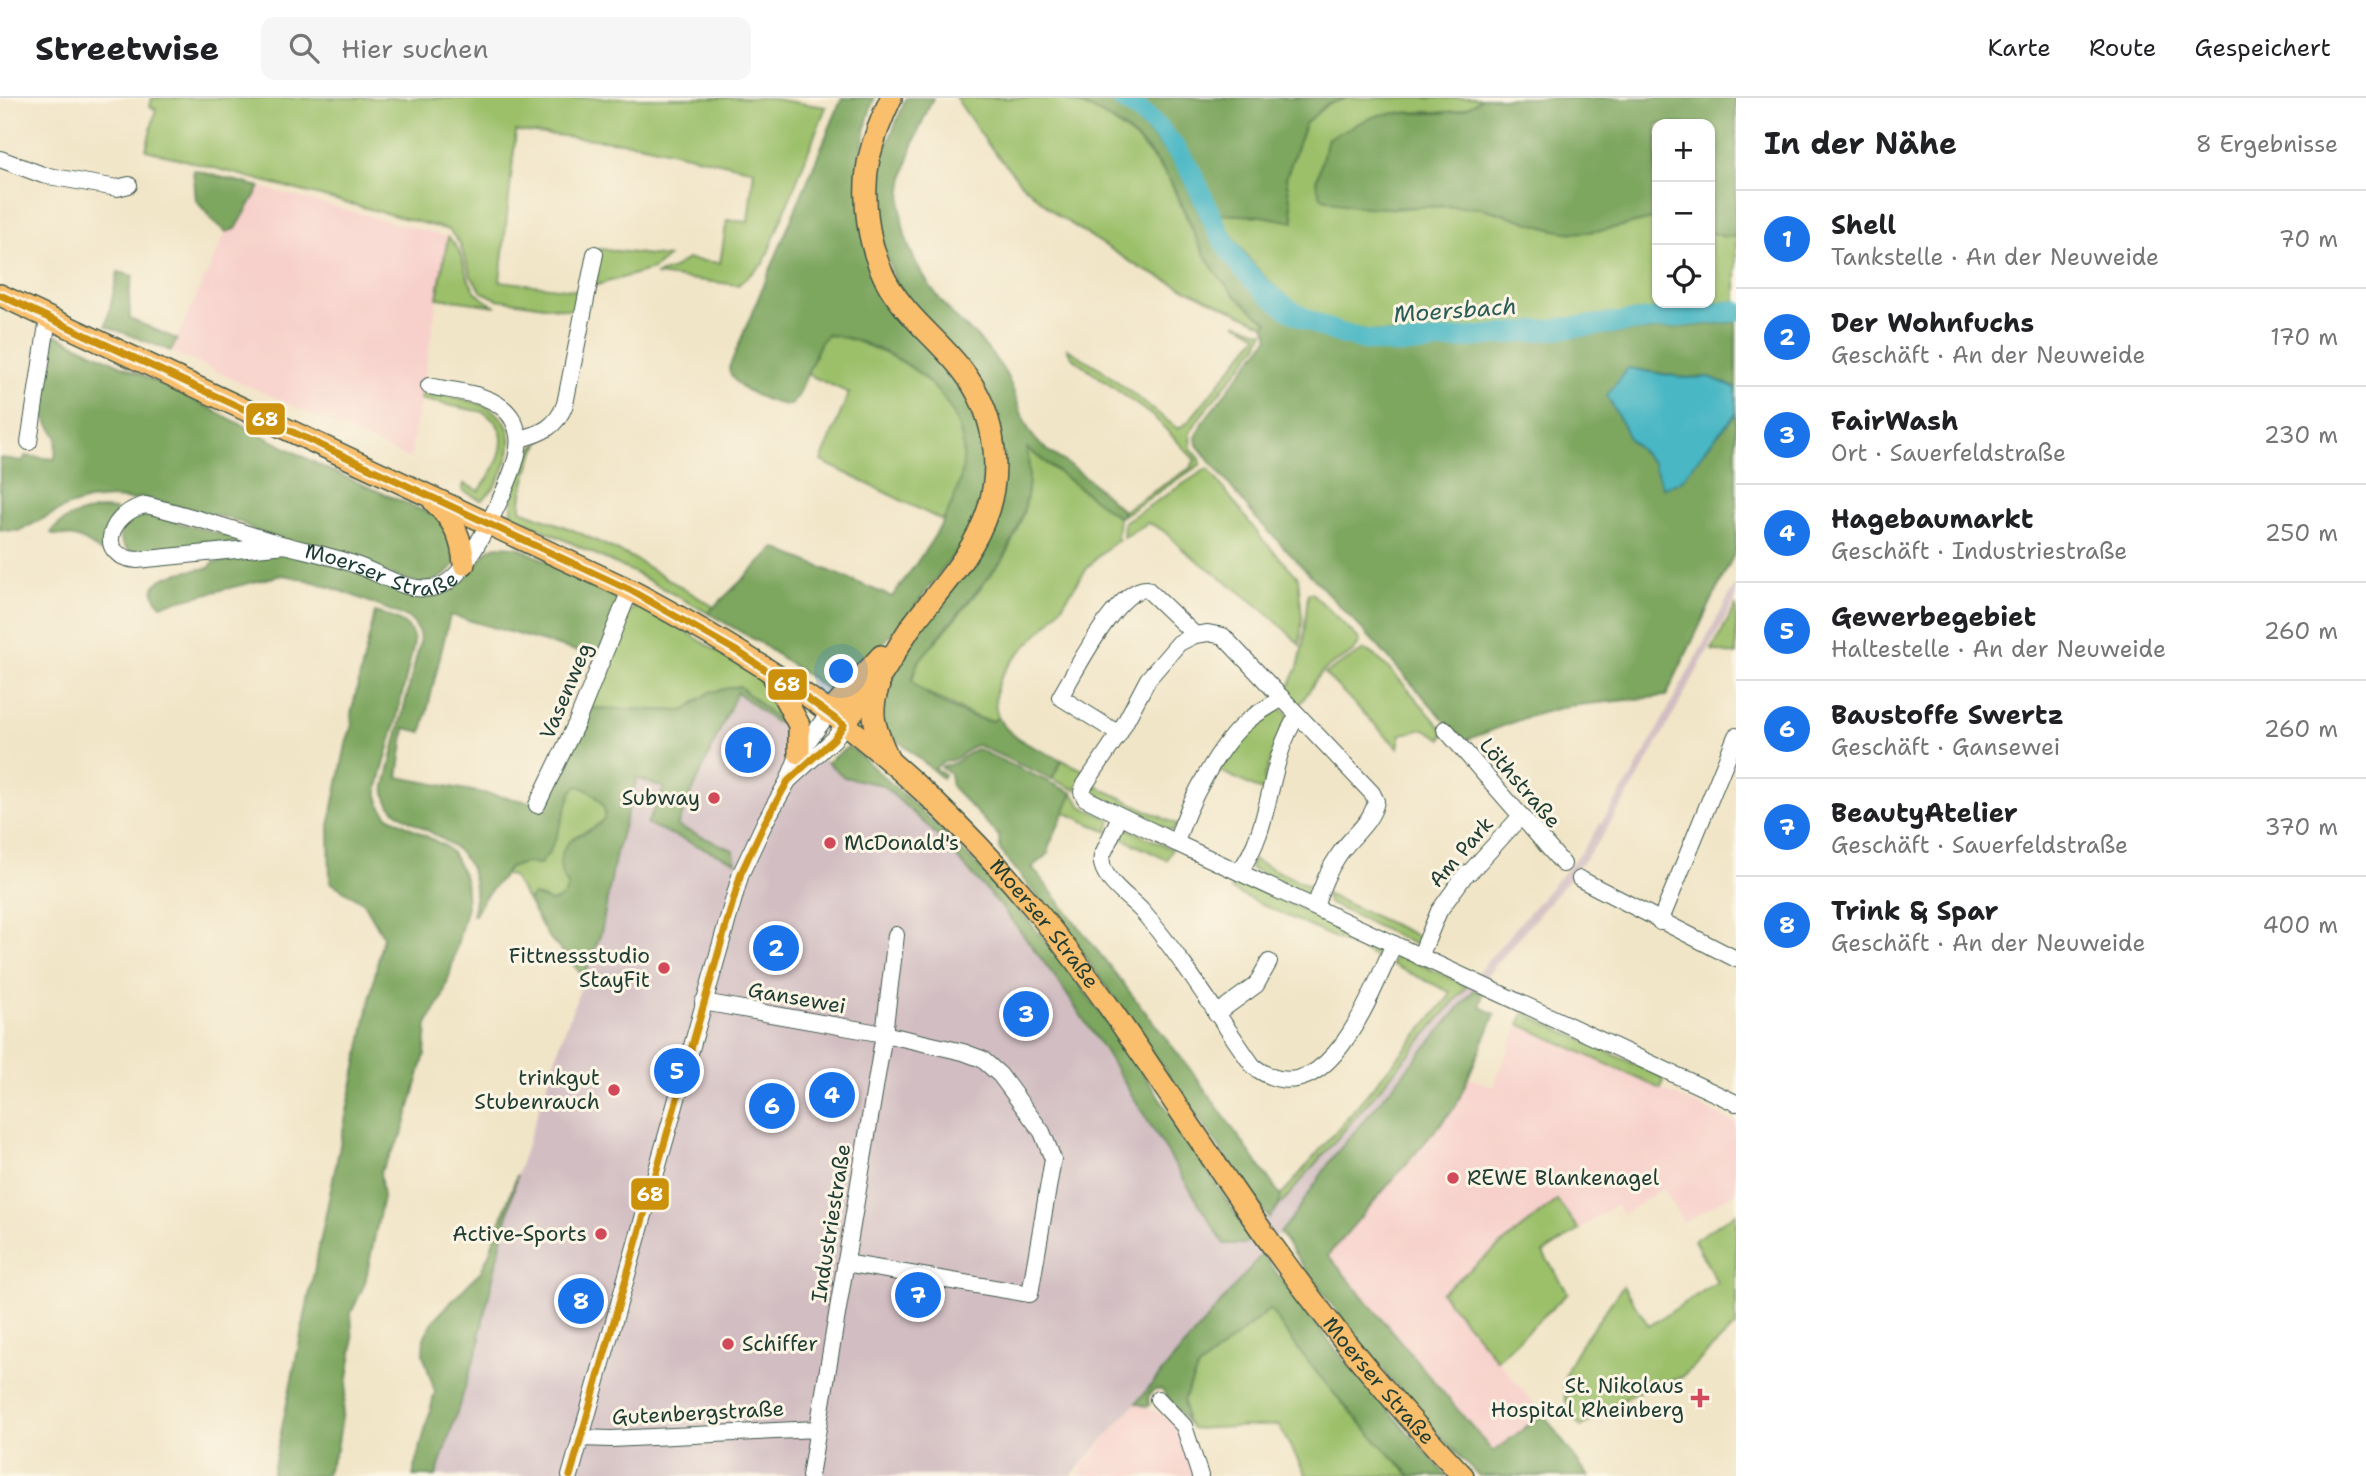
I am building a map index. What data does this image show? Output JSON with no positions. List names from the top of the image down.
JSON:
{
  "streets": {
    "main road": ["Moerser Straße"],
    "street": [
      "Vasenweg",
      "Löthstraße",
      "Am Park",
      "Gansewei",
      "Industriestraße",
      "Gutenbergstraße"
    ]
  },
  "crossings": [
    ["Moerser Straße", "Vasenweg"],
    ["Löthstraße", "Am Park"],
    ["Gansewei", "Industriestraße"],
    ["Industriestraße", "Gutenbergstraße"]
  ],
  "water": ["Moersbach"],
  "places": {
    "other": [
      "Subway",
      "McDonald's",
      "Fittnessstudio StayFit",
      "trinkgut Stubenrauch",
      "REWE Blankenagel",
      "Active-Sports",
      "Schiffer"
    ],
    "health": ["St. Nikolaus Hospital Rheinberg"]
  },
  "lines": ["transit line 68"],
  "page": {
    "header": "Streetwise",
    "search": "Hier suchen",
    "nav": ["Karte", "Route", "Gespeichert"],
    "heading": ["In der Nähe", "8 Ergebnisse"],
    "map_buttons": ["+", "−"],
    "list": [
      {
        "mark": "1",
        "name": "Shell",
        "note": "Tankstelle · An der Neuweide",
        "value": "70 m"
      },
      {
        "mark": "2",
        "name": "Der Wohnfuchs",
        "note": "Geschäft · An der Neuweide",
        "value": "170 m"
      },
      {
        "mark": "3",
        "name": "FairWash",
        "note": "Ort · Sauerfeldstraße",
        "value": "230 m"
      },
      {
        "mark": "4",
        "name": "Hagebaumarkt",
        "note": "Geschäft · Industriestraße",
        "value": "250 m"
      },
      {
        "mark": "5",
        "name": "Gewerbegebiet",
        "note": "Haltestelle · An der Neuweide",
        "value": "260 m"
      },
      {
        "mark": "6",
        "name": "Baustoffe Swertz",
        "note": "Geschäft · Gansewei",
        "value": "260 m"
      },
      {
        "mark": "7",
        "name": "BeautyAtelier",
        "note": "Geschäft · Sauerfeldstraße",
        "value": "370 m"
      },
      {
        "mark": "8",
        "name": "Trink & Spar",
        "note": "Geschäft · An der Neuweide",
        "value": "400 m"
      }
    ],
    "pins": [
      "1",
      "2",
      "3",
      "5",
      "4",
      "6",
      "7",
      "8"
    ]
  }
}
